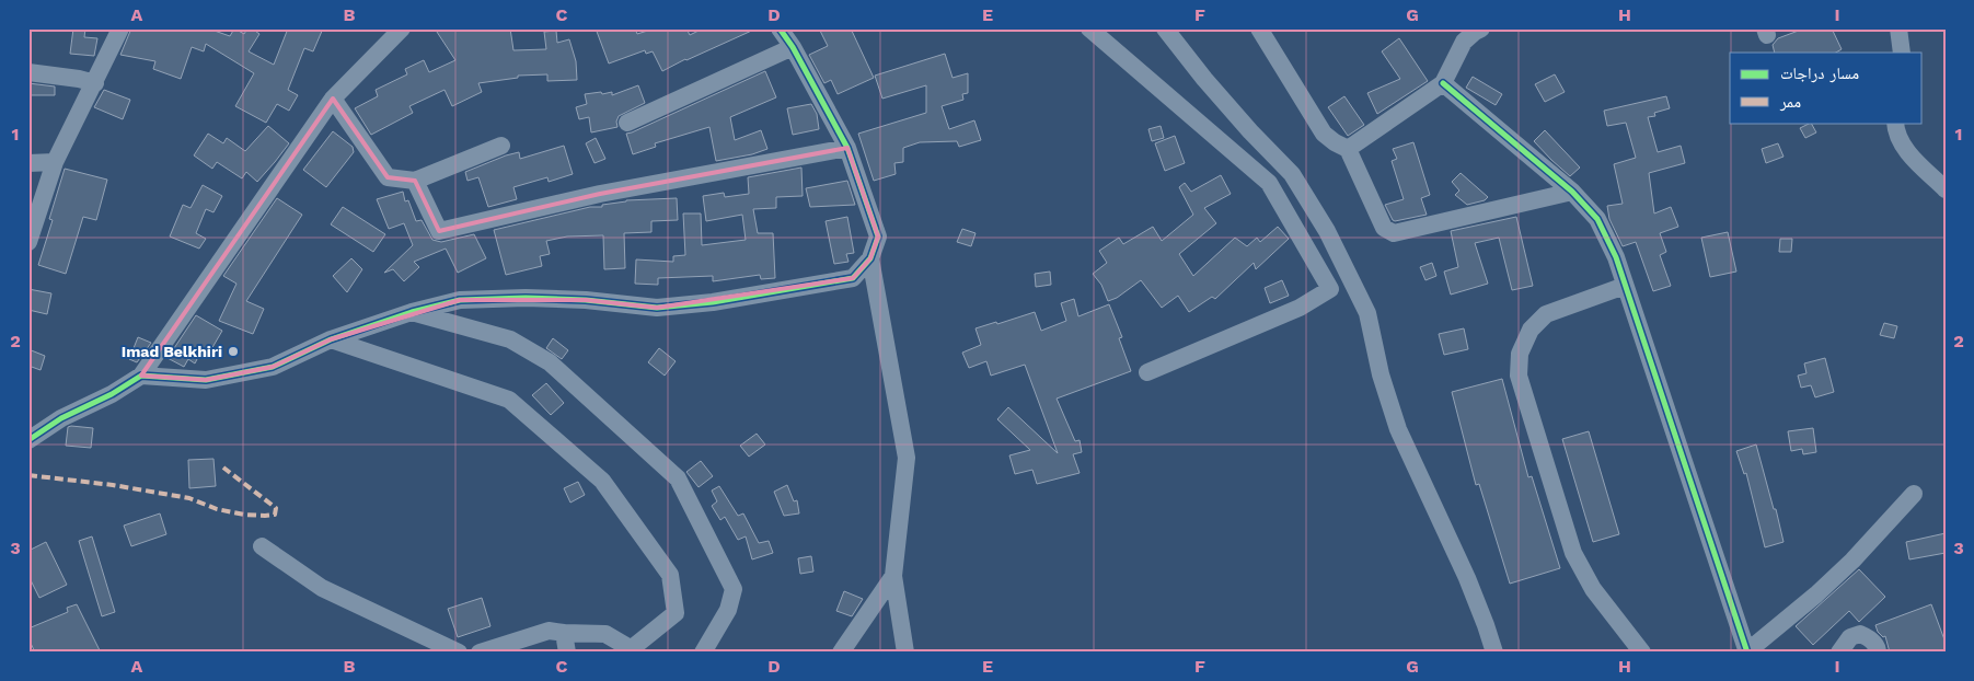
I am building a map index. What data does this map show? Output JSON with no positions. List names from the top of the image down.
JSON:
{
  "places": ["Imad Belkhiri"],
  "legend": ["مسار دراجات", "ممر"],
  "grid": {
    "columns": [
      "A",
      "B",
      "C",
      "D",
      "E",
      "F",
      "G",
      "H",
      "I"
    ],
    "rows": ["1", "2", "3"]
  }
}
